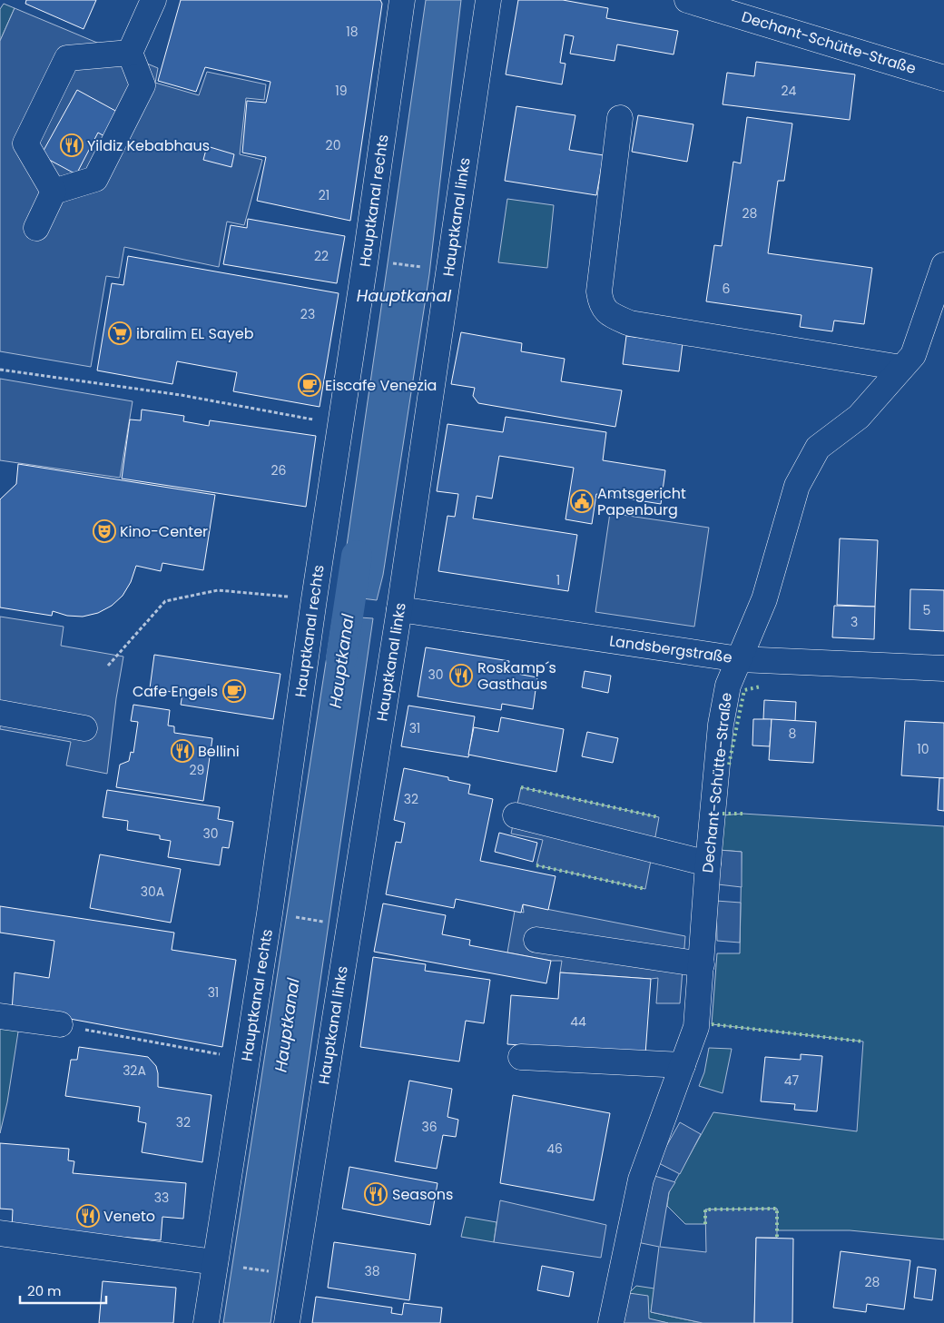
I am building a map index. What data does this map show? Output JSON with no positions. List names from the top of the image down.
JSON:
{
  "streets": {
    "street": [
      "Dechant-Schütte-Straße",
      "Hauptkanal rechts",
      "Hauptkanal links",
      "Landsbergstraße"
    ]
  },
  "crossings": [
    ["Dechant-Schütte-Straße", "Landsbergstraße"],
    ["Hauptkanal links", "Landsbergstraße"]
  ],
  "water": ["Hauptkanal"],
  "places": {
    "restaurant": [
      "Yildiz Kebabhaus",
      "Roskamp´s Gasthaus",
      "Bellini",
      "Seasons",
      "Veneto"
    ],
    "supermarket": ["ibralim EL Sayeb"],
    "cafe": ["Eiscafe Venezia", "Cafe Engels"],
    "public building": ["Amtsgericht Papenburg"],
    "theatre": ["Kino-Center"]
  },
  "house_numbers": [
    "18",
    "19",
    "24",
    "20",
    "21",
    "28",
    "22",
    "6",
    "23",
    "26",
    "1",
    "5",
    "3",
    "30",
    "31",
    "8",
    "10",
    "29",
    "32",
    "30",
    "30A",
    "31",
    "44",
    "32A",
    "47",
    "32",
    "36",
    "46",
    "33",
    "38",
    "28"
  ],
  "scale_bar": "20 m"
}
